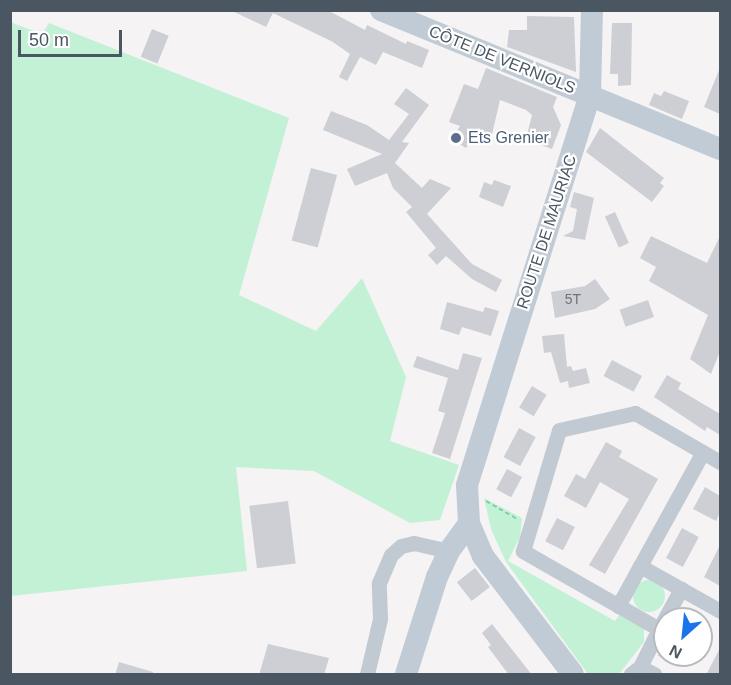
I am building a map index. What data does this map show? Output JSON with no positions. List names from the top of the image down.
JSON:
{
  "streets": {
    "street": ["CÔTE DE VERNIOLS", "ROUTE DE MAURIAC"]
  },
  "crossings": [
    ["CÔTE DE VERNIOLS", "ROUTE DE MAURIAC"]
  ],
  "places": ["Ets Grenier"],
  "house_numbers": ["5T"],
  "scale_bar": "50 m",
  "north": "bottom left"
}
